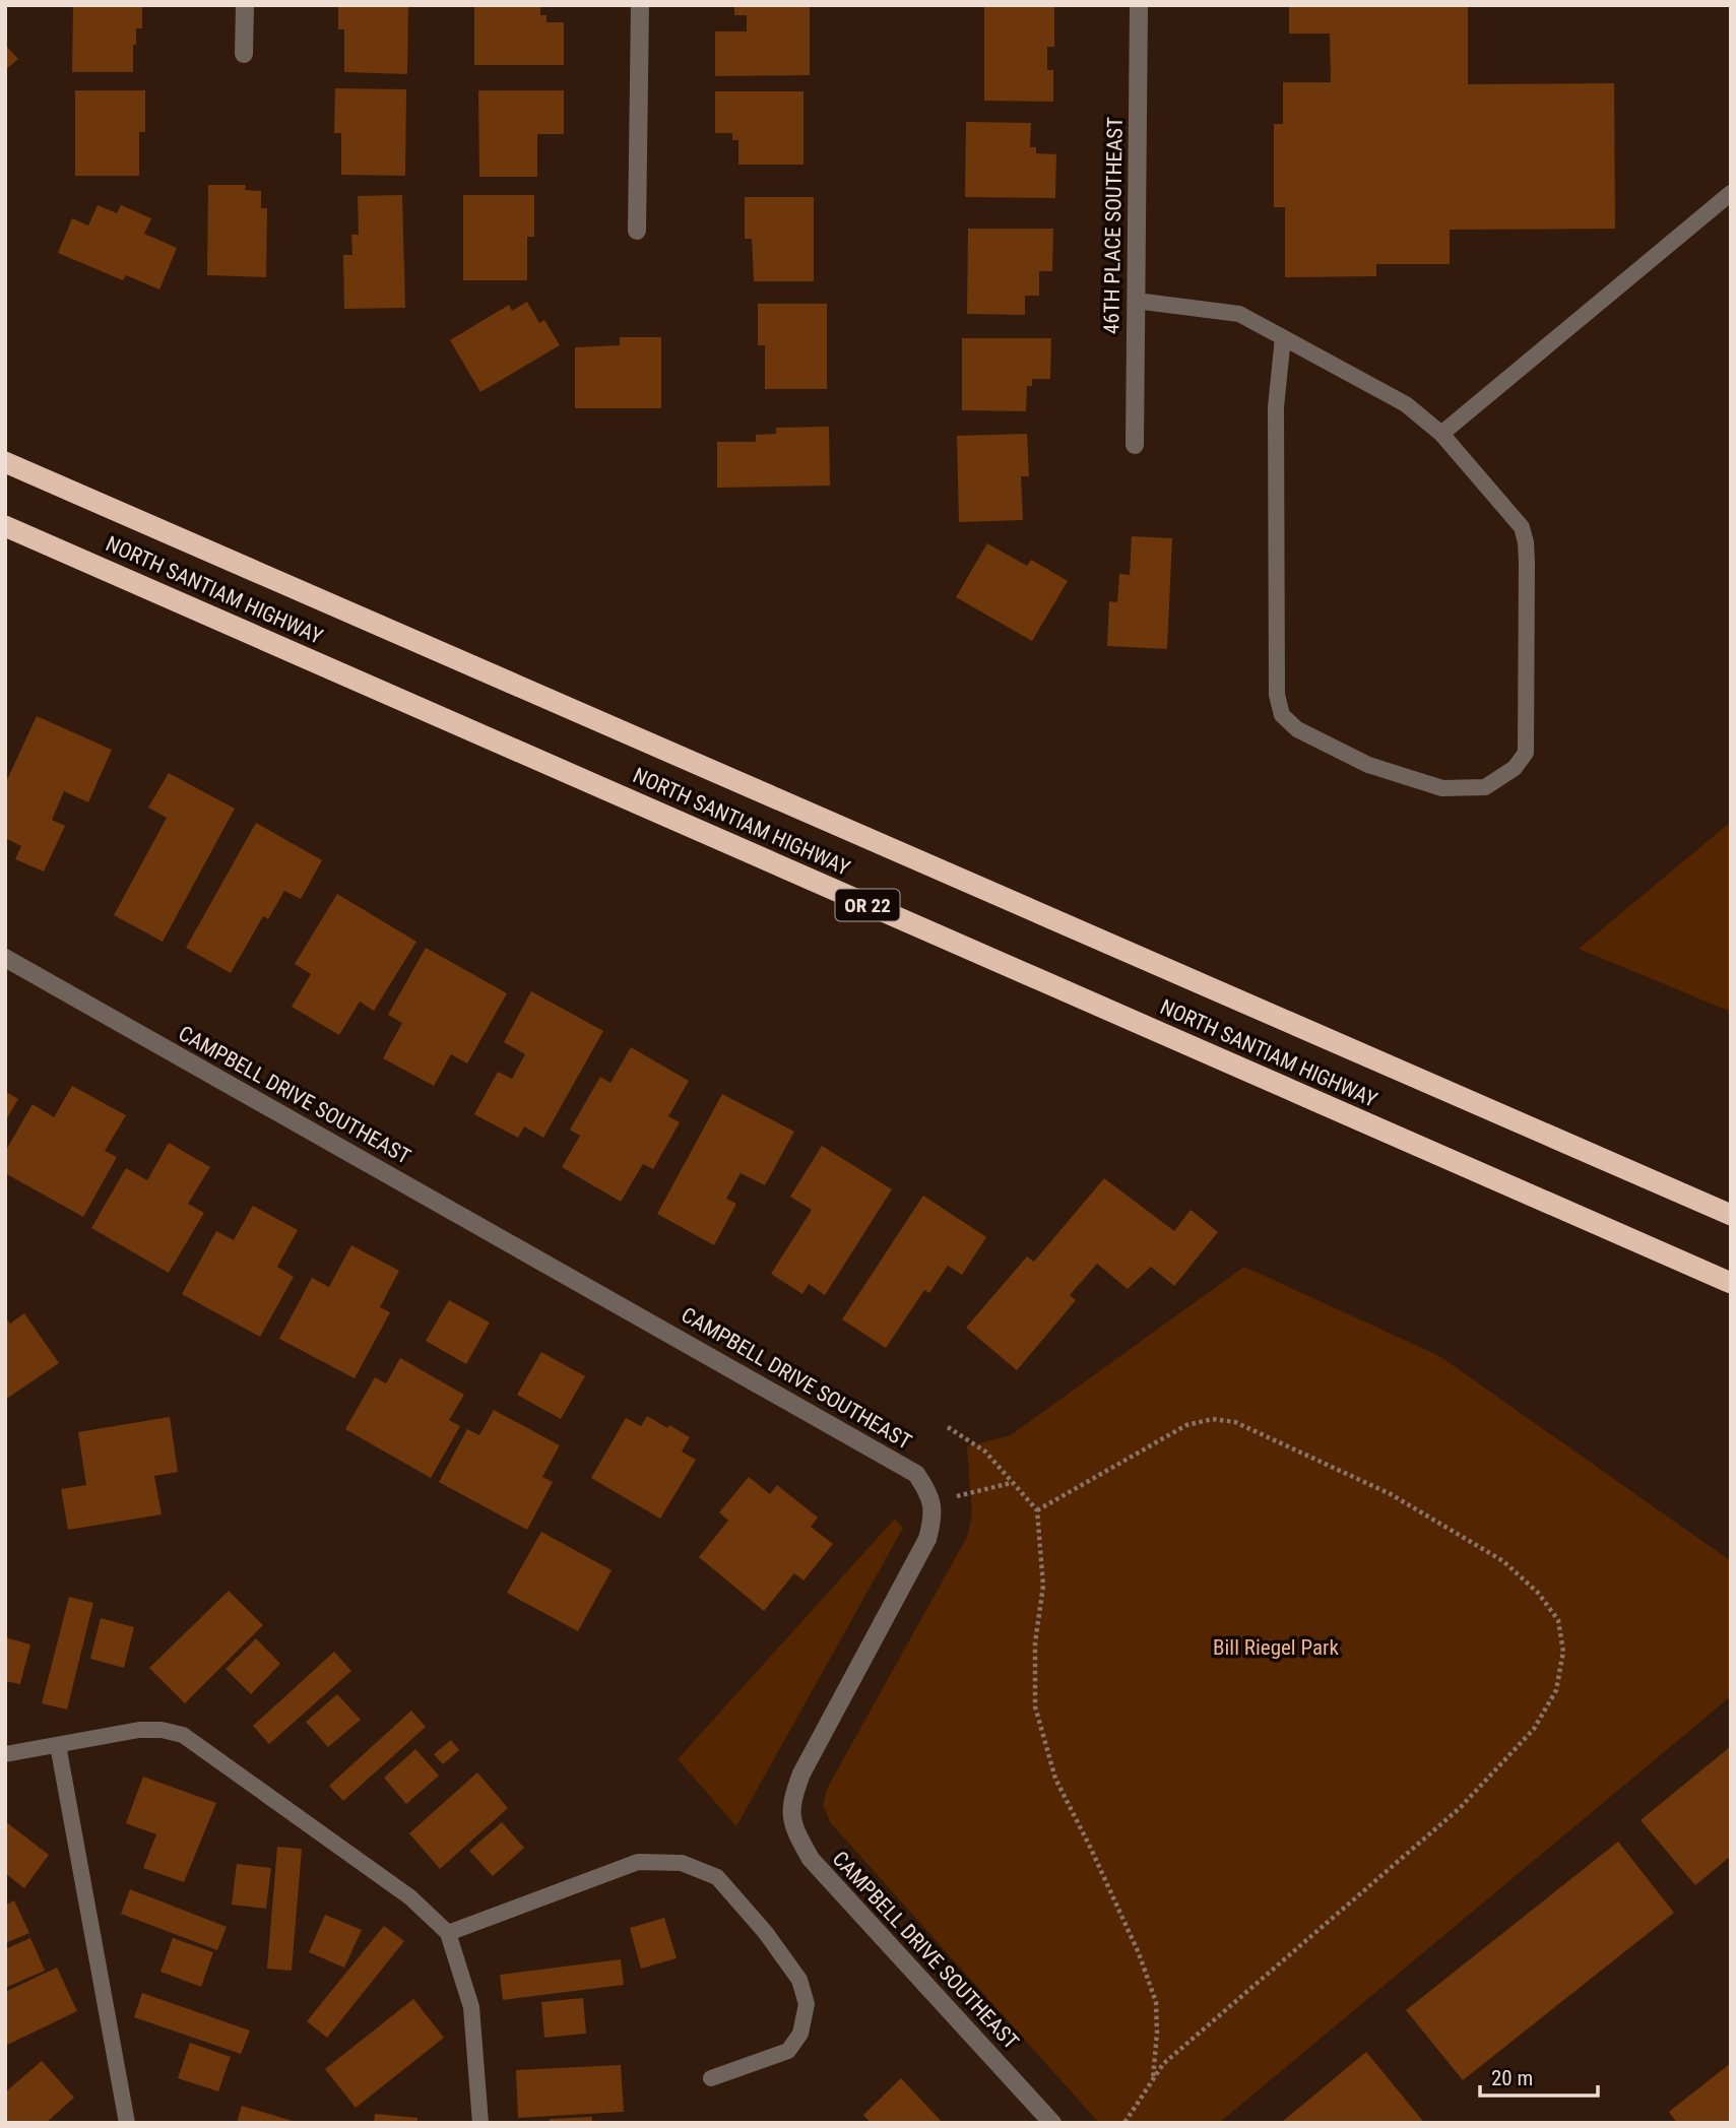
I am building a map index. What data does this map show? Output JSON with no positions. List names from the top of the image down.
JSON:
{
  "streets": {
    "highway": ["NORTH SANTIAM HIGHWAY", "OR 22"],
    "street": ["46TH PLACE SOUTHEAST", "CAMPBELL DRIVE SOUTHEAST"]
  },
  "parks": ["Bill Riegel Park"],
  "scale_bar": "20 m"
}
